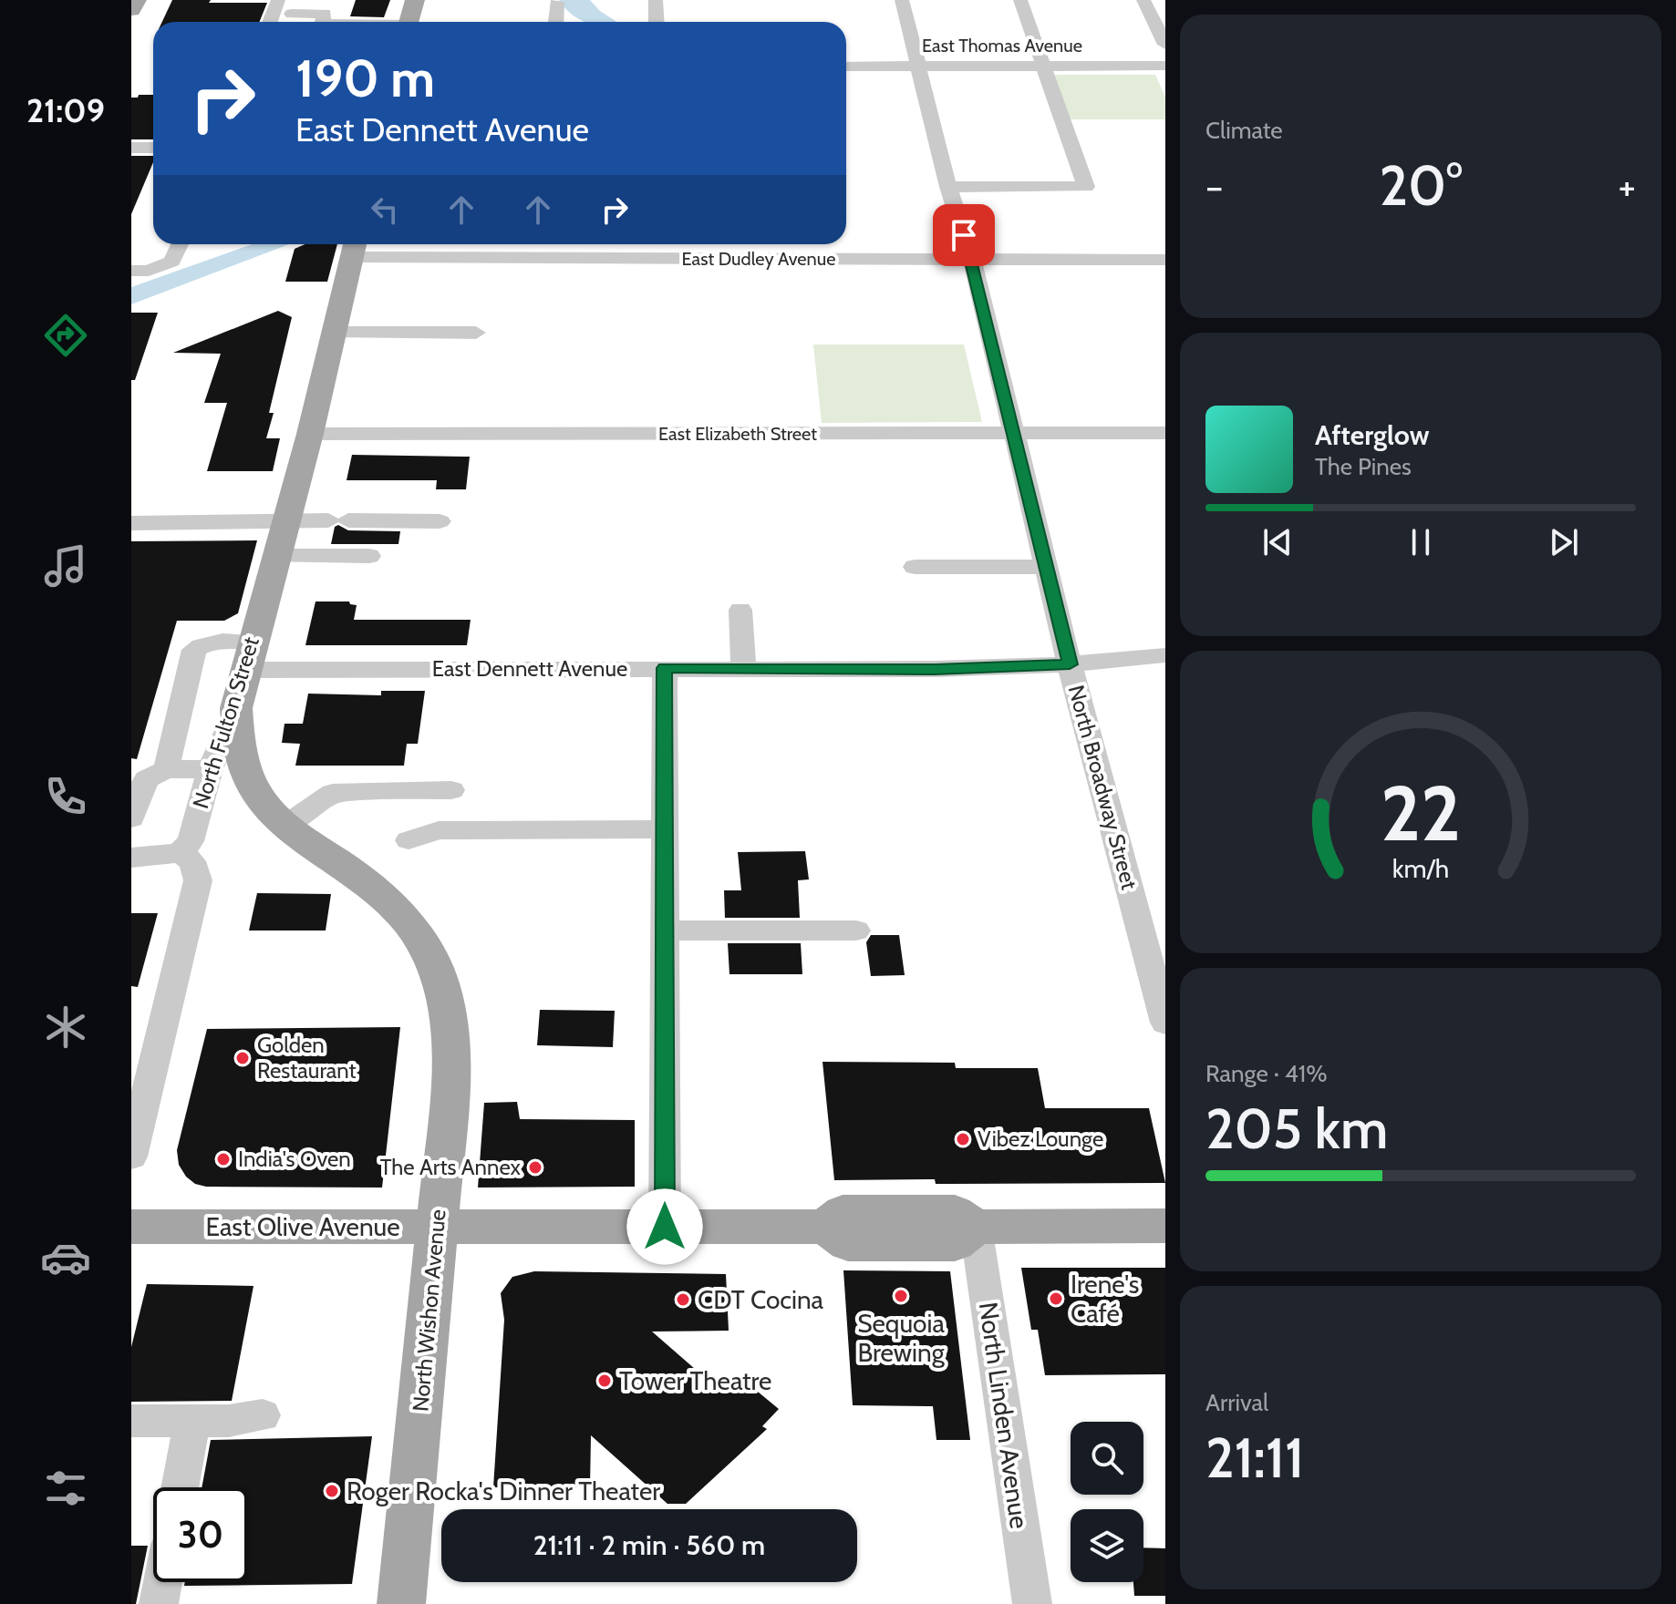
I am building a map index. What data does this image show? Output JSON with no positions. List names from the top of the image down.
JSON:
{
  "streets": {
    "main road": ["North Fulton Street", "East Olive Avenue", "North Wishon Avenue"],
    "street": [
      "East Thomas Avenue",
      "East Dudley Avenue",
      "East Elizabeth Street",
      "East Dennett Avenue",
      "North Broadway Street",
      "North Linden Avenue"
    ]
  },
  "crossings": [
    ["East Thomas Avenue", "North Broadway Street"],
    ["East Dudley Avenue", "North Fulton Street"],
    ["East Dudley Avenue", "North Broadway Street"],
    ["East Elizabeth Street", "North Fulton Street"],
    ["East Elizabeth Street", "North Broadway Street"],
    ["East Dennett Avenue", "North Fulton Street"],
    ["East Dennett Avenue", "North Broadway Street"],
    ["East Dennett Avenue", "North Wishon Avenue"],
    ["North Fulton Street", "North Wishon Avenue"],
    ["East Olive Avenue", "North Wishon Avenue"],
    ["East Olive Avenue", "North Linden Avenue"]
  ],
  "places": [
    "Golden Restaurant",
    "Vibez Lounge",
    "India's Oven",
    "The Arts Annex",
    "Sequoia Brewing",
    "Irene's Café",
    "CDT Cocina",
    "Tower Theatre",
    "Roger Rocka's Dinner Theater"
  ],
  "page": {
    "tabs": "21:09",
    "tile": [
      "Climate",
      ["Range · 41%", "205 km"],
      ["Arrival", "21:11"]
    ],
    "turn": ["190 m", "East Dennett Avenue"],
    "heat": ["−", "20°", "+"],
    "song": ["Afterglow", "The Pines"],
    "limit": "30",
    "trip": "21:11 · 2 min · 560 m",
    "gauge": ["22", "km/h"]
  }
}
